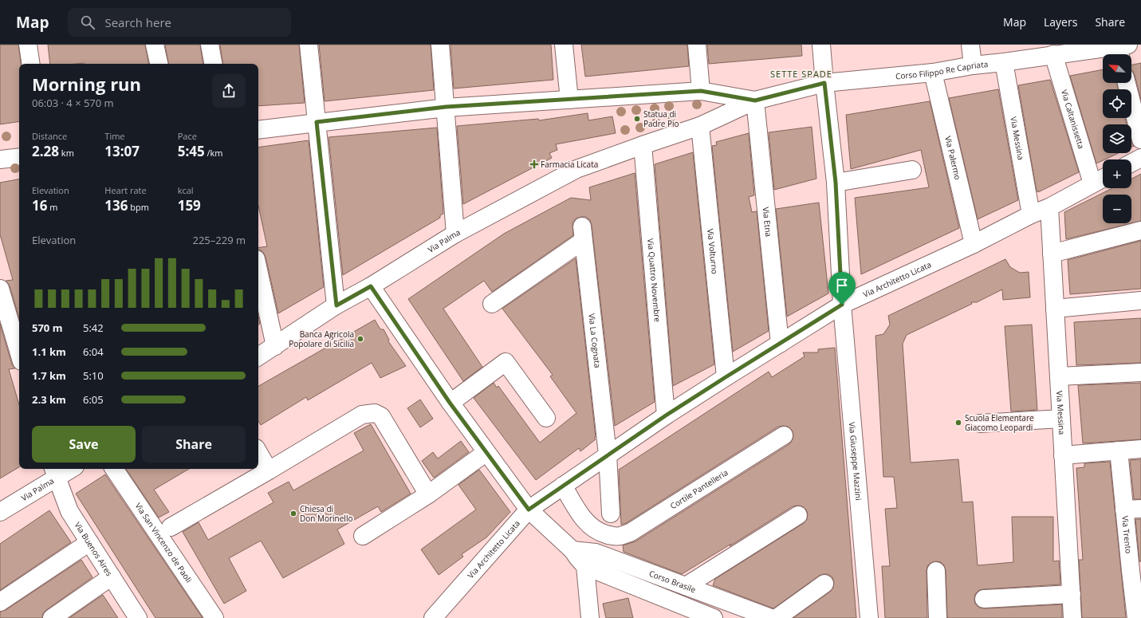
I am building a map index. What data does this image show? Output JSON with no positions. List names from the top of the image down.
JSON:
{
  "streets": {
    "street": [
      "Corso Filippo Re Capriata",
      "Via Caltanissetta",
      "Via Messina",
      "Via Palermo",
      "Via Etna",
      "Via Palma",
      "Via Volturno",
      "Via Architetto Licata",
      "Via Quattro Novembre",
      "Via La Cognata",
      "Via Giuseppe Mazzini",
      "Cortile Pantelleria",
      "Via Trento",
      "Via San Vincenzo de Paoli",
      "Via Buenos Aires",
      "Corso Brasile"
    ]
  },
  "crossings": [
    ["Corso Filippo Re Capriata", "Via Caltanissetta"],
    ["Corso Filippo Re Capriata", "Via Messina"],
    ["Corso Filippo Re Capriata", "Via Palermo"],
    ["Corso Filippo Re Capriata", "Via Etna"],
    ["Corso Filippo Re Capriata", "Via Palma"],
    ["Corso Filippo Re Capriata", "Via Volturno"],
    ["Corso Filippo Re Capriata", "Via Quattro Novembre"],
    ["Corso Filippo Re Capriata", "Via Giuseppe Mazzini"],
    ["Via Caltanissetta", "Via Architetto Licata"],
    ["Via Messina", "Via Architetto Licata"],
    ["Via Palermo", "Via Architetto Licata"],
    ["Via Etna", "Via Architetto Licata"],
    ["Via Palma", "Via Quattro Novembre"],
    ["Via Palma", "Via Buenos Aires"],
    ["Via Volturno", "Via Architetto Licata"],
    ["Via Architetto Licata", "Via Quattro Novembre"],
    ["Via Architetto Licata", "Via La Cognata"],
    ["Via Architetto Licata", "Via Giuseppe Mazzini"],
    ["Via Architetto Licata", "Cortile Pantelleria"]
  ],
  "districts": ["SETTE SPADE"],
  "places": {
    "other": [
      "Statua di Padre Pio",
      "Banca Agricola Popolare di Sicilia",
      "Scuola Elementare Giacomo Leopardi",
      "Chiesa di Don Morinello"
    ],
    "health": ["Farmacia Licata"]
  },
  "north": "top left",
  "page": {
    "header": "Map",
    "search": "Search here",
    "nav": ["Map", "Layers", "Share"],
    "map_buttons": ["+", "−"],
    "heading": ["Morning run", "06:03 · 4 × 570 m"],
    "stats": [
      ["Distance", "2.28 km"],
      ["Time", "13:07"],
      ["Pace", "5:45 /km"],
      ["Elevation", "16 m"],
      ["Heart rate", "136 bpm"],
      ["kcal", "159"]
    ],
    "chart": ["Elevation", "225–229 m"],
    "list": [
      {
        "name": "570 m",
        "note": "5:42"
      },
      {
        "name": "1.1 km",
        "note": "6:04"
      },
      {
        "name": "1.7 km",
        "note": "5:10"
      },
      {
        "name": "2.3 km",
        "note": "6:05"
      }
    ],
    "buttons": ["Save", "Share"]
  }
}
